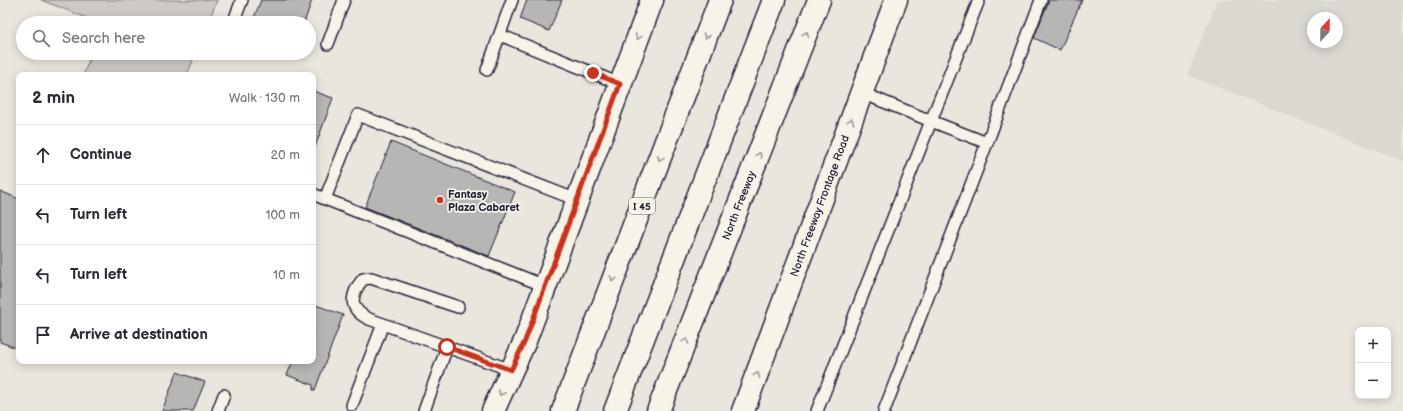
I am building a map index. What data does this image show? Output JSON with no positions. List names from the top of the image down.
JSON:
{
  "streets": {
    "main road": ["I 45", "North Freeway", "North Freeway Frontage Road"]
  },
  "places": ["Fantasy Plaza Cabaret"],
  "north": "top",
  "page": {
    "search": "Search here",
    "heading": ["2 min", "Walk · 130 m"],
    "list": [
      ["Continue", "20 m"],
      ["Turn left", "100 m"],
      ["Turn left", "10 m"],
      "Arrive at destination"
    ],
    "map_buttons": ["+", "−"]
  }
}
